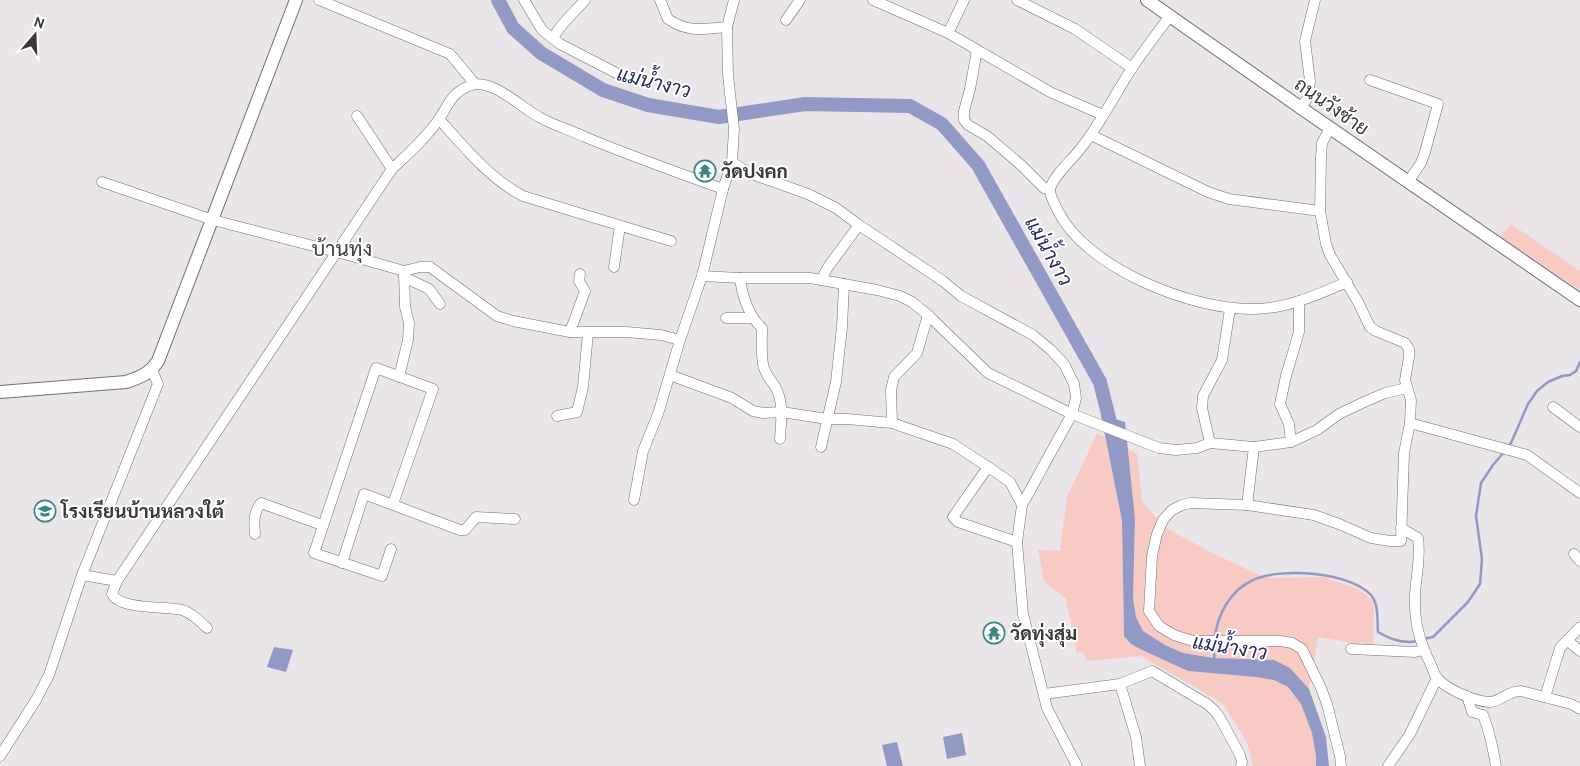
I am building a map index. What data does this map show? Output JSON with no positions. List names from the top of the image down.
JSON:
{
  "streets": {
    "main road": ["ถนนวังซ้าย"]
  },
  "districts": ["บ้านทุ่ง"],
  "water": ["แม่น้ำงาว"],
  "places": {
    "temple": ["วัดปงคก", "วัดทุ่งสุ่ม"],
    "school or university": ["โรงเรียนบ้านหลวงใต้"]
  },
  "north": "top"
}
